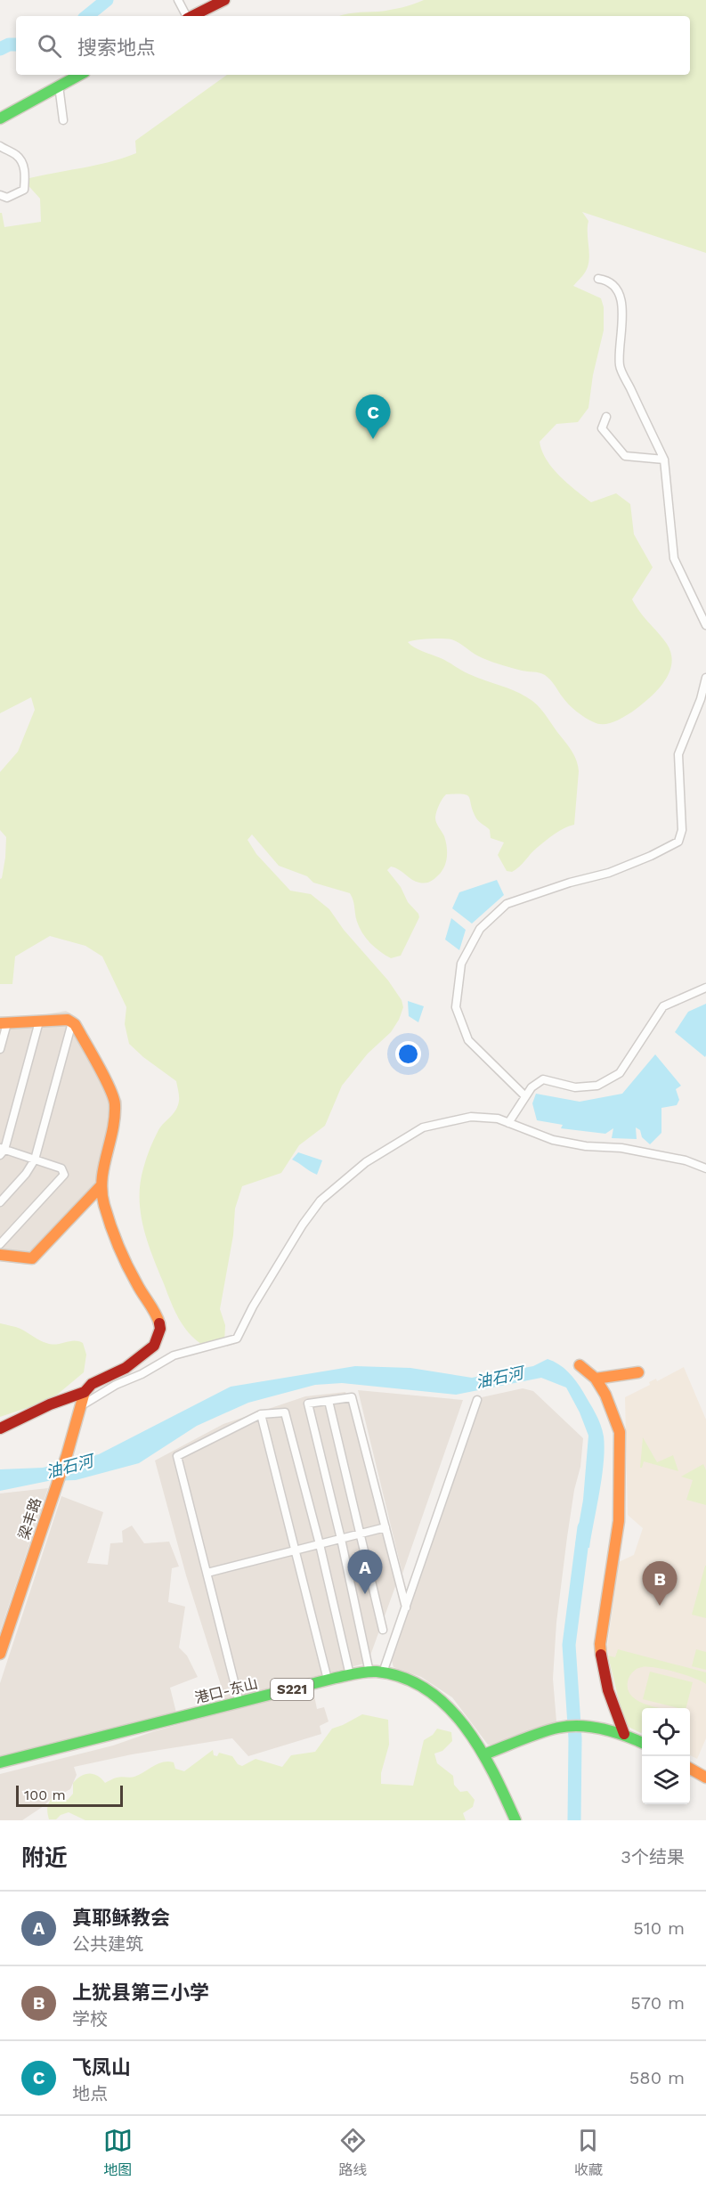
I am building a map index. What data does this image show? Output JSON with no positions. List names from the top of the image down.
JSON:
{
  "streets": {
    "street": ["梁丰路", "S221", "港口-东山"]
  },
  "water": ["油石河"],
  "scale_bar": "100 m",
  "page": {
    "search": "搜索地点",
    "pins": ["C", "A", "B"],
    "scale": "100 m",
    "heading": ["附近", "3个结果"],
    "list": [
      {
        "mark": "A",
        "name": "真耶稣教会",
        "note": "公共建筑",
        "value": "510 m"
      },
      {
        "mark": "B",
        "name": "上犹县第三小学",
        "note": "学校",
        "value": "570 m"
      },
      {
        "mark": "C",
        "name": "飞凤山",
        "note": "地点",
        "value": "580 m"
      }
    ],
    "nav": ["地图", "路线", "收藏"]
  }
}
